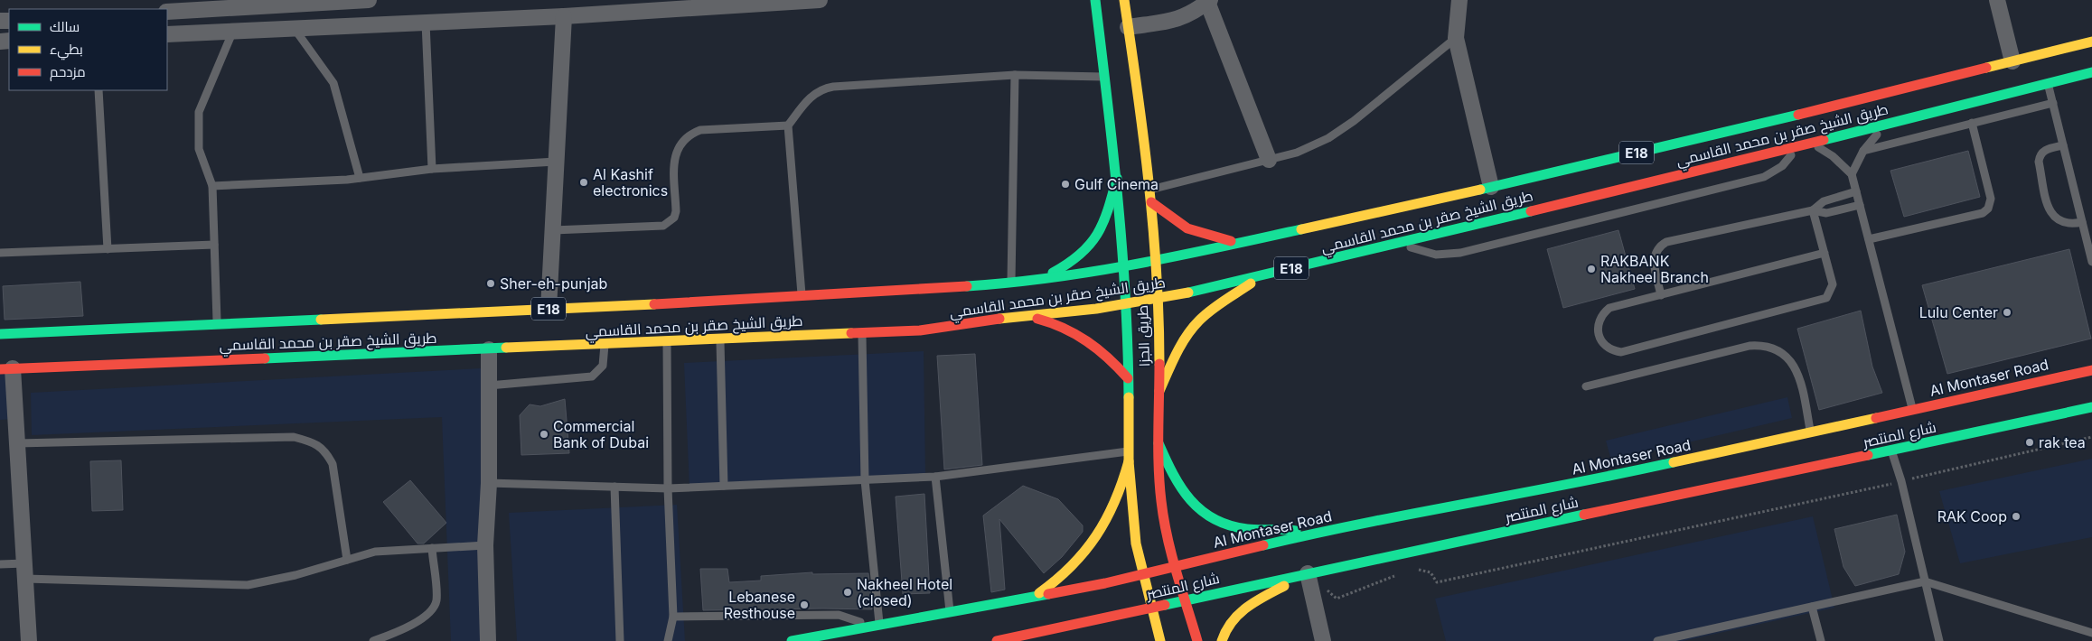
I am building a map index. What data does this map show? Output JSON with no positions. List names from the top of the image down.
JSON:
{
  "streets": {
    "main road": [
      "طريق الشيخ صقر بن محمد القاسمي",
      "E18",
      "طريق الجزا",
      "Al Montaser Road",
      "شارع المنتصر"
    ]
  },
  "crossings": [
    ["طريق الشيخ صقر بن محمد القاسمي", "طريق الجزا"],
    ["طريق الجزا", "Al Montaser Road"],
    ["طريق الجزا", "شارع المنتصر"],
    ["Al Montaser Road", "شارع المنتصر"]
  ],
  "places": [
    "Al Kashif electronics",
    "Gulf Cinema",
    "RAKBANK Nakheel Branch",
    "Sher-eh-punjab",
    "Lulu Center",
    "Commercial Bank of Dubai",
    "rak tea",
    "RAK Coop",
    "Nakheel Hotel (closed)",
    "Lebanese Resthouse"
  ],
  "legend": ["سالك", "بطيء", "مزدحم"]
}
